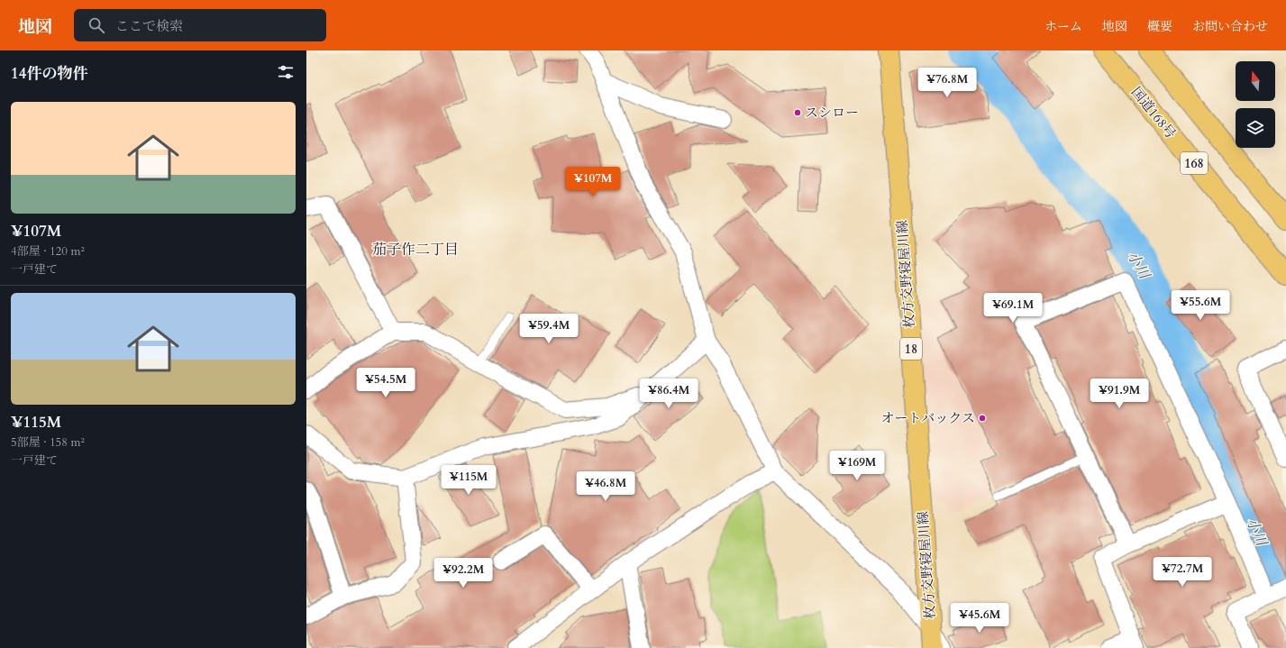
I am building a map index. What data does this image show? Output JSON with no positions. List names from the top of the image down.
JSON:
{
  "streets": {
    "main road": [
      "国道168号",
      "168",
      "枚方交野寝屋川線",
      "18"
    ]
  },
  "districts": ["茄子作二丁目"],
  "water": ["小川"],
  "places": ["スシロー", "オートバックス"],
  "north": "top",
  "page": {
    "header": "地図",
    "search": "ここで検索",
    "nav": [
      "ホーム",
      "地図",
      "概要",
      "お問い合わせ"
    ],
    "heading": "14件の物件",
    "price": [
      "¥76.8M",
      "¥107M",
      "¥55.6M",
      "¥69.1M",
      "¥59.4M",
      "¥54.5M",
      "¥86.4M",
      "¥91.9M",
      "¥169M",
      "¥115M",
      "¥46.8M",
      "¥72.7M",
      "¥92.2M",
      "¥45.6M"
    ],
    "list": [
      {
        "name": "¥107M",
        "note": "4部屋 · 120 m² · 一戸建て"
      },
      {
        "name": "¥115M",
        "note": "5部屋 · 158 m² · 一戸建て"
      }
    ]
  }
}
